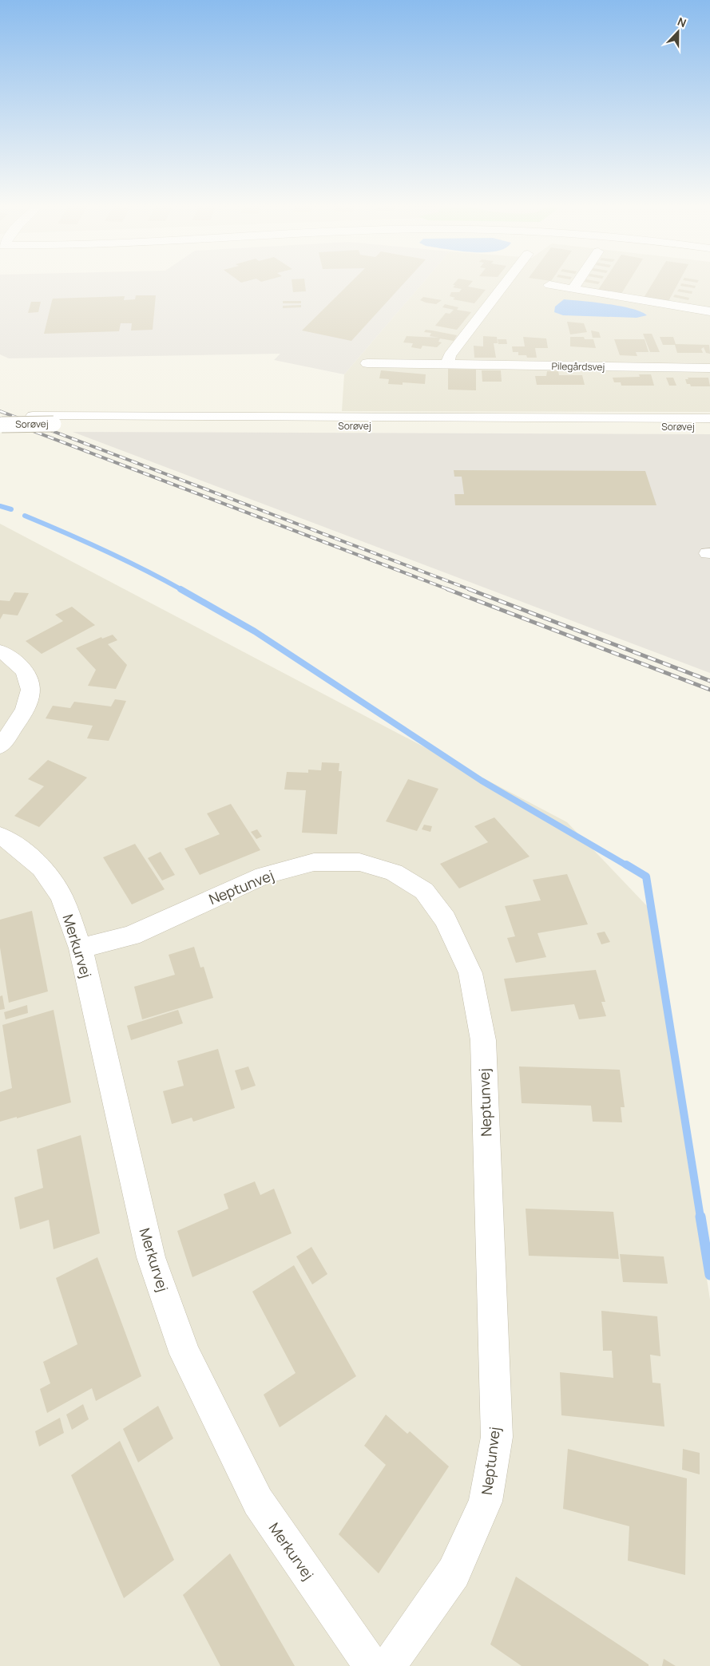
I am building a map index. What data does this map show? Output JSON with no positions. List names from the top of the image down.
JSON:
{
  "streets": {
    "street": [
      "Pilegårdsvej",
      "Sorøvej",
      "Neptunvej",
      "Merkurvej"
    ]
  },
  "crossings": [
    ["Neptunvej", "Merkurvej"]
  ],
  "north": "top"
}
